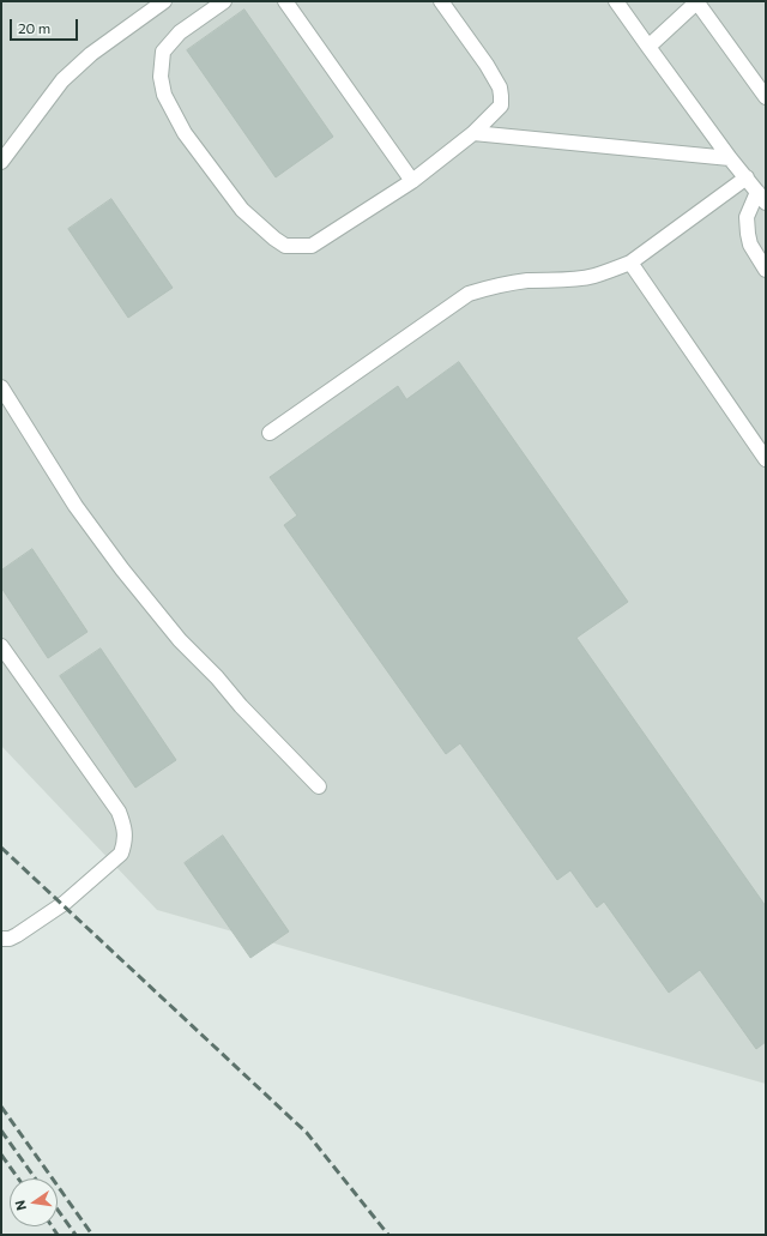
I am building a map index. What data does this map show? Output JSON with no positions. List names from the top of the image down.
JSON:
{
  "scale_bar": "20 m",
  "north": "left"
}
